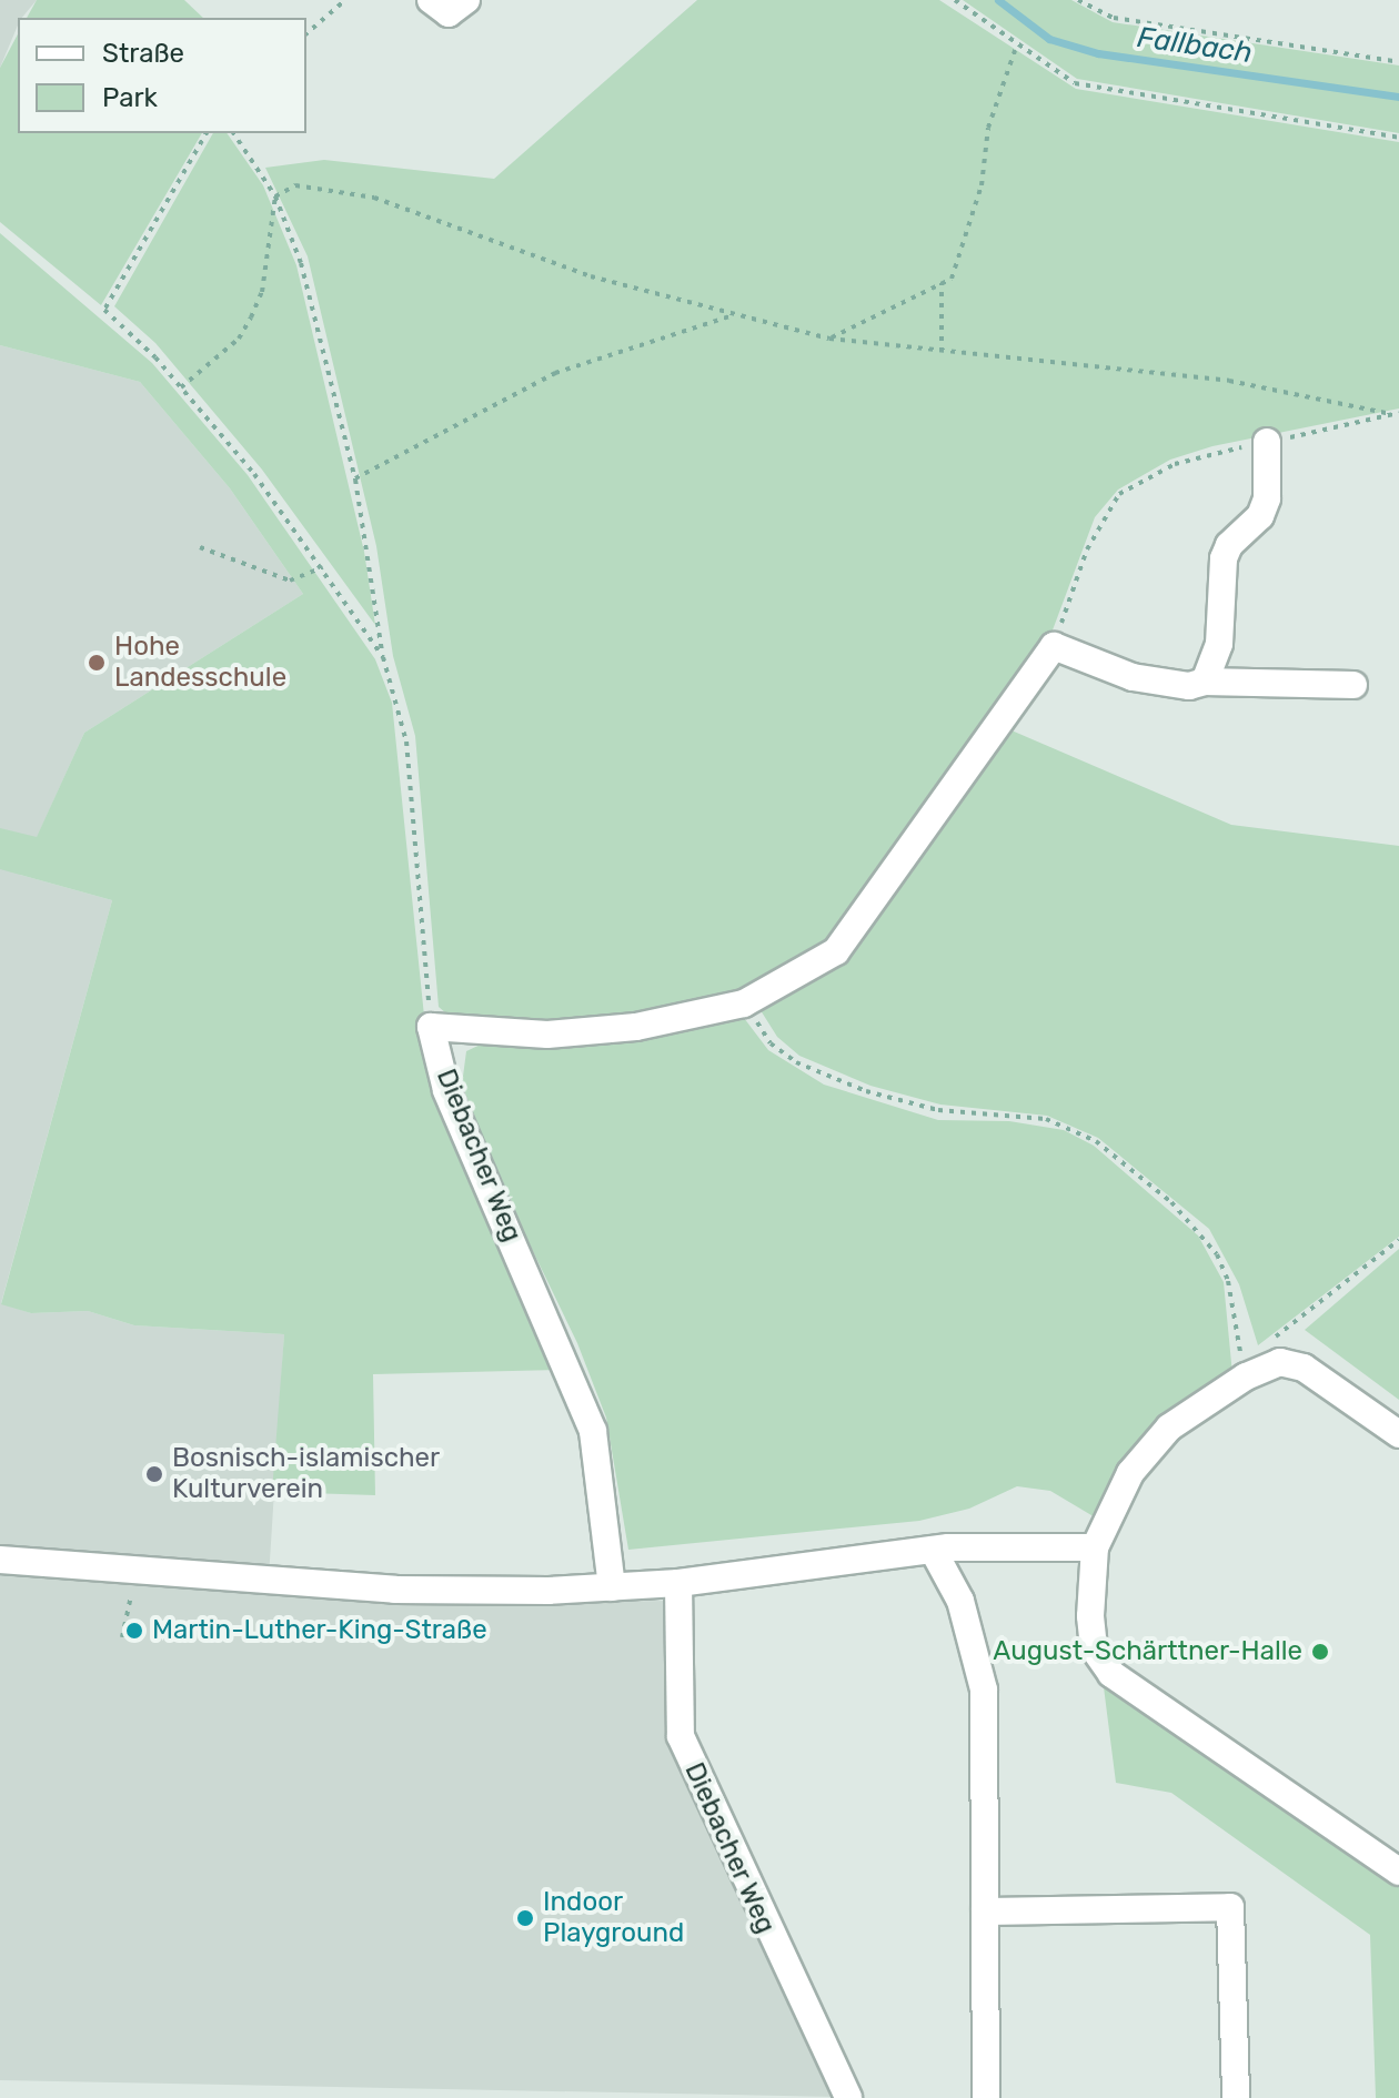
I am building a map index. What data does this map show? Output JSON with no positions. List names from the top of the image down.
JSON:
{
  "streets": {
    "street": ["Diebacher Weg"]
  },
  "water": ["Fallbach"],
  "places": [
    "Hohe Landesschule",
    "Bosnisch-islamischer Kulturverein",
    "Martin-Luther-King-Straße",
    "August-Schärttner-Halle",
    "Indoor Playground"
  ],
  "legend": ["Straße", "Park"]
}
